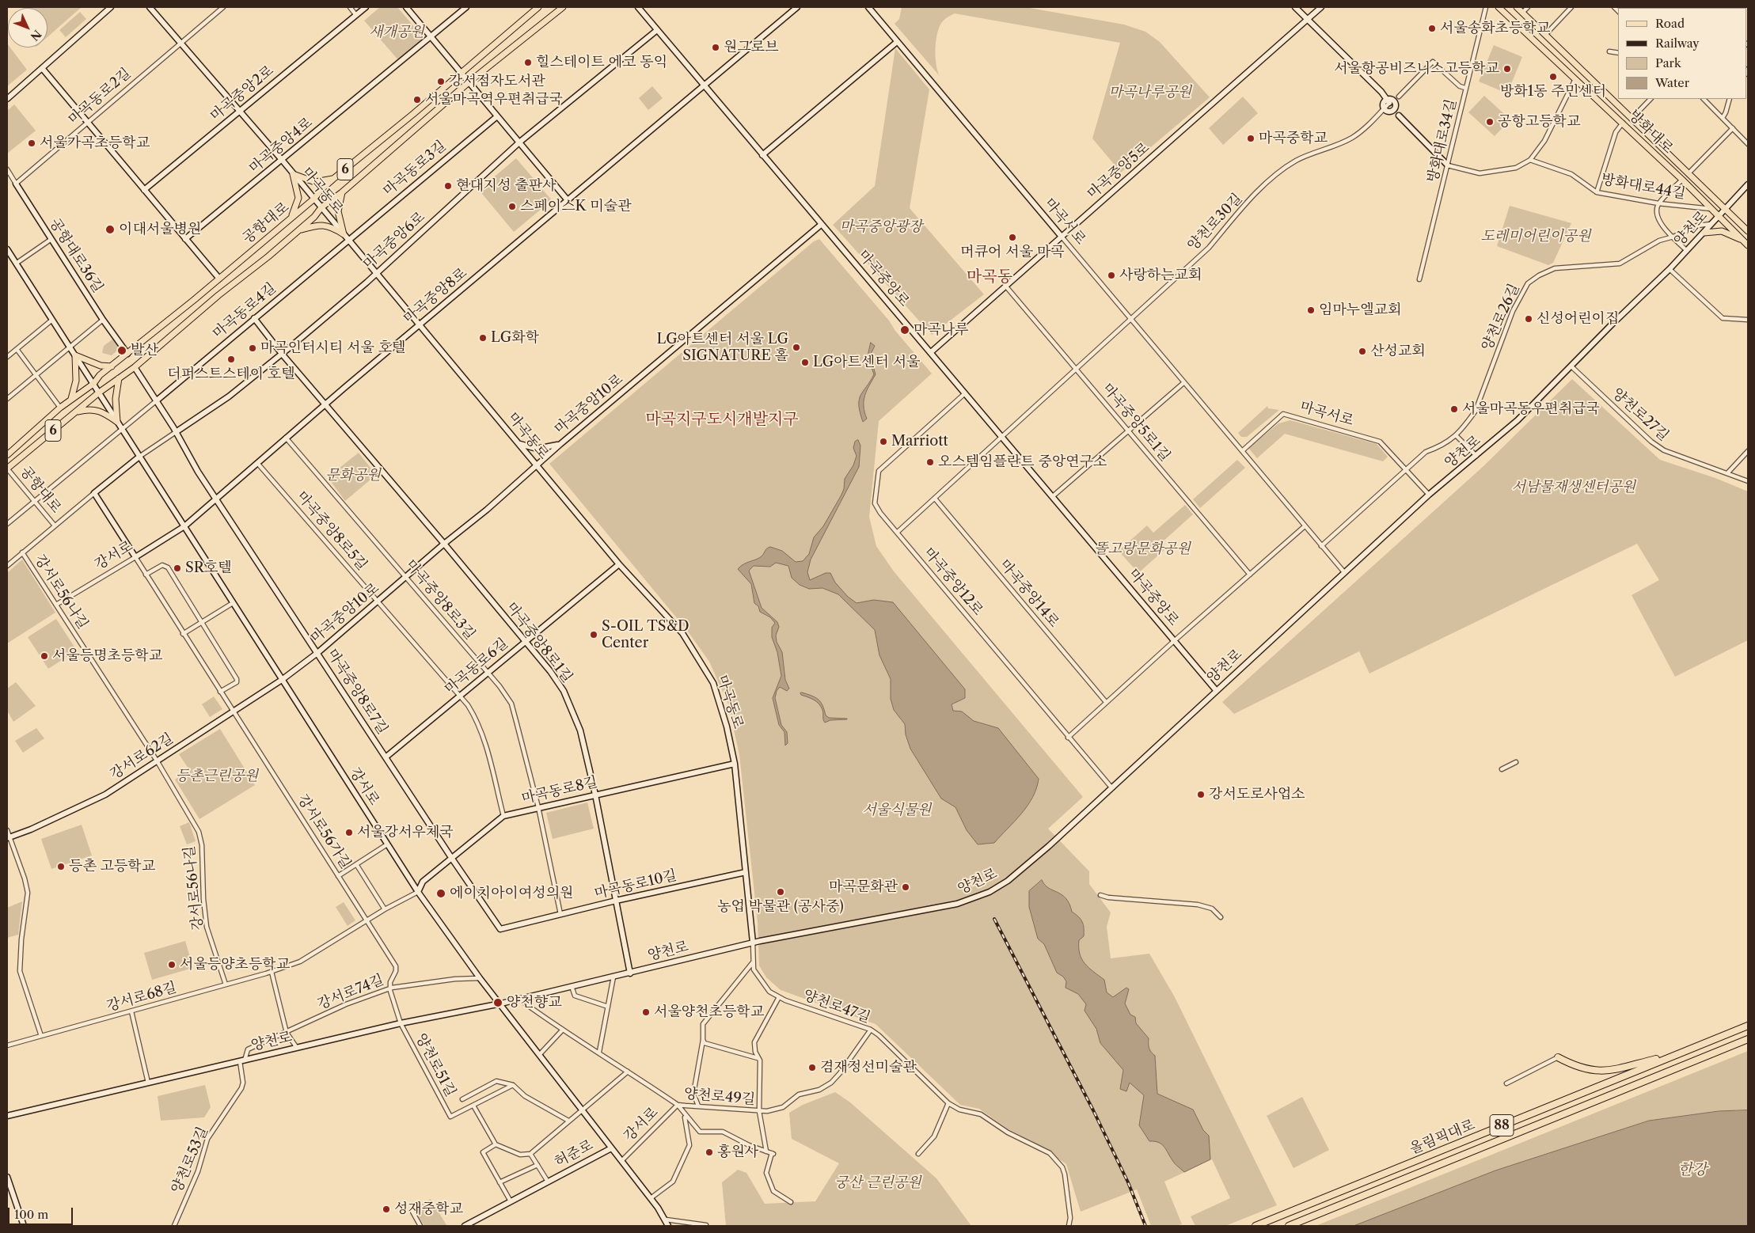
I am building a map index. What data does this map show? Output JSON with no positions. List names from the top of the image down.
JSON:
{
  "streets": {
    "highway": ["88", "올림픽대로"],
    "main road": ["방화대로", "6", "공항대로"],
    "street": [
      "마곡중앙2로",
      "마곡동로2길",
      "방화대로34길",
      "마곡중앙4로",
      "마곡동로3길",
      "마곡중앙5로",
      "방화대로44길",
      "마곡동로",
      "마곡서로",
      "양천로30길",
      "양천로",
      "마곡중앙6로",
      "공항대로36길",
      "마곡중앙로",
      "마곡중앙8로",
      "마곡동로4길",
      "양천로26길",
      "마곡중앙10로",
      "양천로27길",
      "마곡중앙5로1길",
      "마곡중앙8로5길",
      "강서로",
      "마곡중앙12로",
      "강서로56나길",
      "마곡중앙14로",
      "마곡중앙8로3길",
      "마곡중앙8로1길",
      "마곡동로6길",
      "마곡중앙8로7길",
      "강서로62길",
      "마곡동로8길",
      "강서로56가길",
      "마곡동로10길",
      "강서로74길",
      "강서로68길",
      "양천로47길",
      "양천로51길",
      "양천로49길",
      "허준로",
      "양천로53길"
    ]
  },
  "crossings": [
    ["마곡중앙2로", "마곡동로"],
    ["마곡동로2길", "마곡동로"],
    ["마곡동로2길", "공항대로36길"],
    ["방화대로", "방화대로44길"],
    ["방화대로", "양천로"],
    ["마곡중앙4로", "마곡동로"],
    ["마곡동로3길", "마곡동로"],
    ["마곡동로3길", "마곡동로4길"],
    ["마곡중앙5로", "마곡서로"],
    ["마곡중앙5로", "마곡중앙로"],
    ["마곡중앙5로", "마곡중앙5로1길"],
    ["마곡동로", "공항대로"],
    ["마곡동로", "양천로"],
    ["마곡동로", "마곡중앙6로"],
    ["마곡동로", "마곡중앙8로"],
    ["마곡동로", "마곡동로4길"],
    ["마곡동로", "마곡중앙10로"],
    ["마곡동로", "마곡동로6길"],
    ["마곡동로", "마곡동로8길"],
    ["마곡동로", "마곡동로10길"],
    ["마곡동로", "양천로47길"],
    ["마곡서로", "양천로30길"],
    ["마곡서로", "양천로"],
    ["마곡서로", "마곡중앙로"],
    ["공항대로", "공항대로36길"],
    ["공항대로", "강서로"],
    ["양천로", "마곡중앙로"],
    ["양천로", "양천로26길"],
    ["양천로", "양천로27길"],
    ["양천로", "강서로"],
    ["양천로", "마곡중앙12로"],
    ["양천로", "마곡중앙8로1길"],
    ["양천로", "강서로74길"],
    ["양천로", "양천로47길"],
    ["양천로", "양천로51길"],
    ["양천로", "양천로49길"],
    ["양천로", "양천로53길"],
    ["마곡중앙6로", "마곡중앙로"],
    ["마곡중앙로", "마곡중앙8로"],
    ["마곡중앙로", "마곡중앙10로"],
    ["마곡중앙로", "마곡중앙5로1길"],
    ["마곡중앙로", "마곡중앙12로"],
    ["마곡중앙8로", "마곡중앙8로5길"],
    ["마곡중앙8로", "강서로"],
    ["마곡중앙8로", "마곡중앙8로3길"],
    ["마곡중앙8로", "마곡중앙8로1길"],
    ["마곡중앙8로", "마곡중앙8로7길"],
    ["마곡중앙10로", "마곡중앙8로5길"],
    ["마곡중앙10로", "강서로"],
    ["마곡중앙10로", "마곡중앙8로3길"],
    ["마곡중앙10로", "마곡중앙8로1길"],
    ["마곡중앙10로", "마곡중앙8로7길"],
    ["마곡중앙10로", "강서로62길"],
    ["마곡중앙8로5길", "마곡동로6길"],
    ["마곡중앙8로5길", "마곡동로8길"],
    ["강서로", "강서로56나길"],
    ["강서로", "강서로62길"],
    ["강서로", "마곡동로8길"],
    ["강서로", "강서로56가길"],
    ["강서로", "강서로74길"],
    ["강서로", "강서로68길"],
    ["강서로", "양천로49길"],
    ["강서로", "허준로"],
    ["강서로56나길", "강서로62길"],
    ["강서로56나길", "강서로68길"],
    ["마곡중앙8로3길", "마곡동로6길"],
    ["마곡중앙8로3길", "마곡동로8길"],
    ["마곡중앙8로3길", "마곡동로10길"],
    ["마곡중앙8로1길", "마곡동로6길"],
    ["마곡중앙8로1길", "마곡동로8길"],
    ["마곡중앙8로1길", "마곡동로10길"],
    ["마곡동로6길", "마곡중앙8로7길"],
    ["마곡중앙8로7길", "마곡동로8길"],
    ["마곡중앙8로7길", "마곡동로10길"],
    ["강서로62길", "강서로56가길"],
    ["마곡동로8길", "마곡동로10길"],
    ["마곡동로8길", "강서로68길"],
    ["강서로56가길", "강서로74길"],
    ["강서로56가길", "강서로68길"],
    ["강서로74길", "양천로53길"],
    ["양천로47길", "양천로49길"]
  ],
  "districts": ["마곡동", "마곡지구도시개발지구"],
  "water": ["한강"],
  "parks": [
    "새개공원",
    "마곡나루공원",
    "마곡중앙광장",
    "도레미어린이공원",
    "문화공원",
    "서남물재생센터공원",
    "똘고랑문화공원",
    "등촌근린공원",
    "서울식물원",
    "궁산 근린공원"
  ],
  "places": [
    "서울송화초등학교",
    "원그로브",
    "힐스테이트 에코 동익",
    "서울항공비즈니스고등학교",
    "방화1동 주민센터",
    "강서점자도서관",
    "서울마곡역우편취급국",
    "공항고등학교",
    "마곡중학교",
    "서울가곡초등학교",
    "현대지성 출판사",
    "스페이스K 미술관",
    "이대서울병원",
    "머큐어 서울 마곡",
    "사랑하는교회",
    "임마누엘교회",
    "신성어린이집",
    "마곡나루",
    "LG화학",
    "LG아트센터 서울 LG SIGNATURE 홀",
    "마곡인터시티 서울 호텔",
    "발산",
    "산성교회",
    "더퍼스트스테이 호텔",
    "LG아트센터 서울",
    "서울마곡동우편취급국",
    "Marriott",
    "오스템임플란트 중앙연구소",
    "SR호텔",
    "S-OIL TS&D Center",
    "서울등명초등학교",
    "강서도로사업소",
    "서울강서우체국",
    "등촌 고등학교",
    "마곡문화관",
    "농업 박물관 (공사중)",
    "에이치아이여성의원",
    "서울등양초등학교",
    "양천향교",
    "서울양천초등학교",
    "겸재정선미술관",
    "홍원사",
    "성재중학교"
  ],
  "legend": [
    "Road",
    "Railway",
    "Park",
    "Water"
  ],
  "scale_bar": "100 m",
  "north": "bottom right"
}
